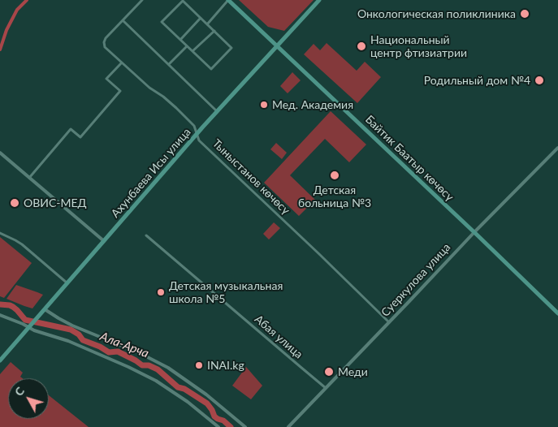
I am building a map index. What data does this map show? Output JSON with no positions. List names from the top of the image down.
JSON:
{
  "streets": {
    "main road": ["Байтик Баатыр көчөсү", "Ахунбаева Исы улица"],
    "street": ["Тыныстанов көчөсү", "Суеркулова улица", "Абая улица"]
  },
  "crossings": [
    ["Байтик Баатыр көчөсү", "Ахунбаева Исы улица"],
    ["Байтик Баатыр көчөсү", "Суеркулова улица"],
    ["Ахунбаева Исы улица", "Тыныстанов көчөсү"],
    ["Тыныстанов көчөсү", "Суеркулова улица"],
    ["Суеркулова улица", "Абая улица"]
  ],
  "water": ["Ала-Арча"],
  "places": [
    "Онкологическая поликлиника",
    "Национальный центр фтизиатрии",
    "Родильный дом №4",
    "Мед. Академия",
    "Детская больница №3",
    "ОВИС-МЕД",
    "Детская музыкальная школа №5",
    "INAI.kg",
    "Меди"
  ],
  "north": "top left"
}
